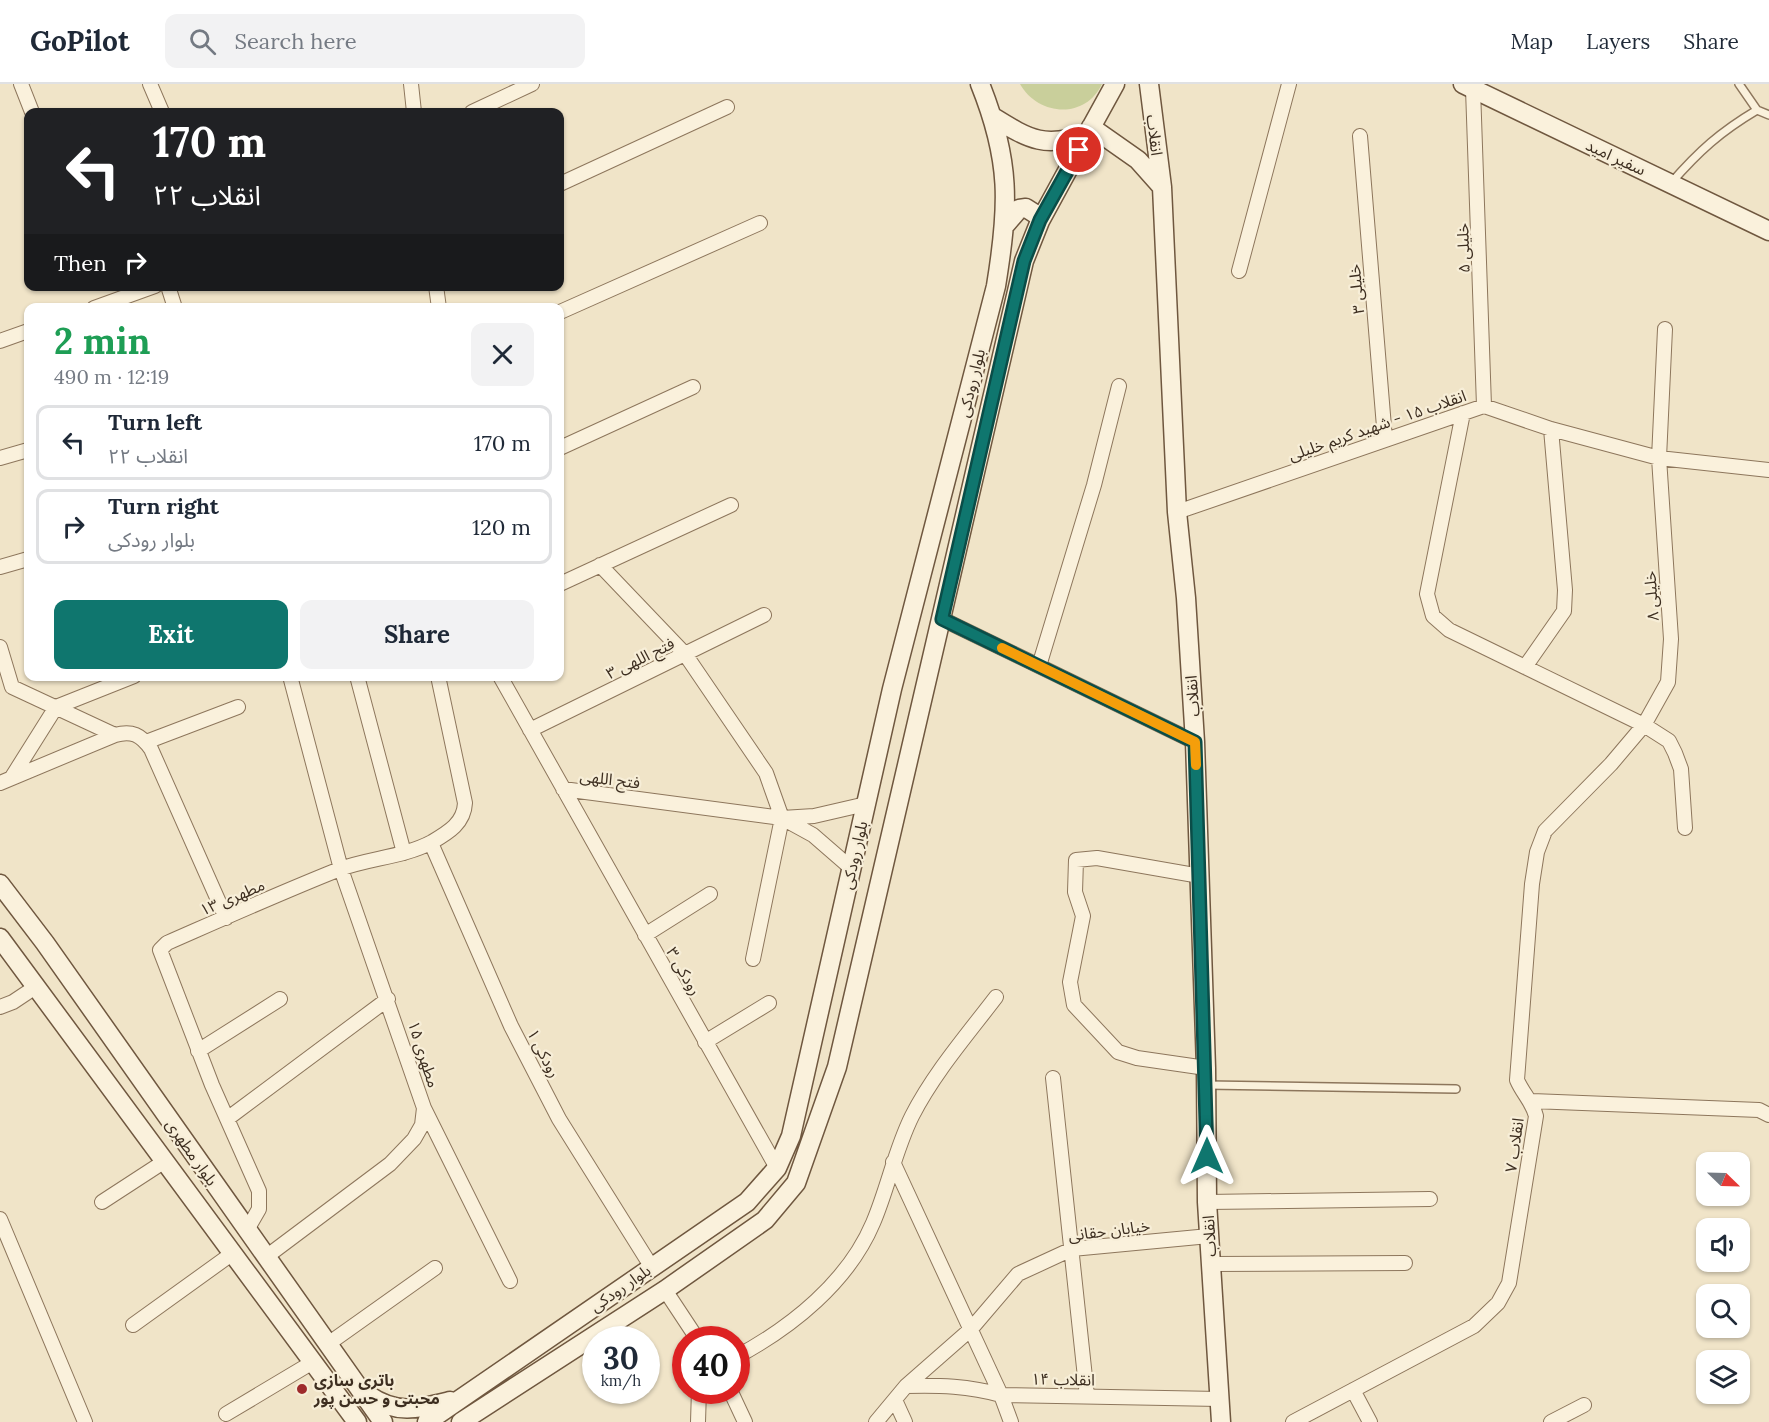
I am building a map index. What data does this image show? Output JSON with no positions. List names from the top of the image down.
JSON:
{
  "streets": {
    "main road": [
      "انقلاب",
      "سفیر امید",
      "بلوار رودکی",
      "بلوار مطهری"
    ],
    "street": [
      "خلیلی ۵",
      "خلیلی ۳",
      "انقلاب ۱۵ - شهید کریم خلیلی",
      "خلیلی ۸",
      "فتح اللهی ۳",
      "فتح اللهی",
      "مطهری ۱۳",
      "رودکی ۳",
      "رودکی ۱",
      "مطهری ۱۵",
      "انقلاب ۷",
      "خیابان حقانی",
      "انقلاب ۱۴"
    ]
  },
  "crossings": [
    ["انقلاب", "بلوار رودکی"],
    ["انقلاب", "انقلاب ۱۵ - شهید کریم خلیلی"],
    ["انقلاب", "خیابان حقانی"],
    ["انقلاب", "انقلاب ۱۴"],
    ["سفیر امید", "خلیلی ۵"],
    ["خلیلی ۵", "انقلاب ۱۵ - شهید کریم خلیلی"],
    ["خلیلی ۳", "انقلاب ۱۵ - شهید کریم خلیلی"],
    ["بلوار رودکی", "رودکی ۳"],
    ["بلوار رودکی", "رودکی ۱"],
    ["انقلاب ۱۵ - شهید کریم خلیلی", "خلیلی ۸"],
    ["خلیلی ۸", "انقلاب ۷"],
    ["فتح اللهی ۳", "فتح اللهی"],
    ["فتح اللهی", "رودکی ۳"],
    ["مطهری ۱۳", "رودکی ۱"],
    ["مطهری ۱۳", "مطهری ۱۵"],
    ["مطهری ۱۳", "بلوار مطهری"],
    ["مطهری ۱۵", "بلوار مطهری"],
    ["خیابان حقانی", "انقلاب ۱۴"]
  ],
  "places": ["باتری سازی محبتی و حسن پور"],
  "north": "bottom right",
  "page": {
    "header": "GoPilot",
    "search": "Search here",
    "nav": ["Map", "Layers", "Share"],
    "turn": ["170 m", "انقلاب ۲۲"],
    "then": "Then",
    "heading": ["2 min", "490 m · 12:19"],
    "list": [
      {
        "name": "Turn left",
        "note": "انقلاب ۲۲",
        "value": "170 m"
      },
      {
        "name": "Turn right",
        "note": "بلوار رودکی",
        "value": "120 m"
      }
    ],
    "buttons": ["Exit", "Share"],
    "speed": "30 km/h",
    "limit": "40"
  }
}
